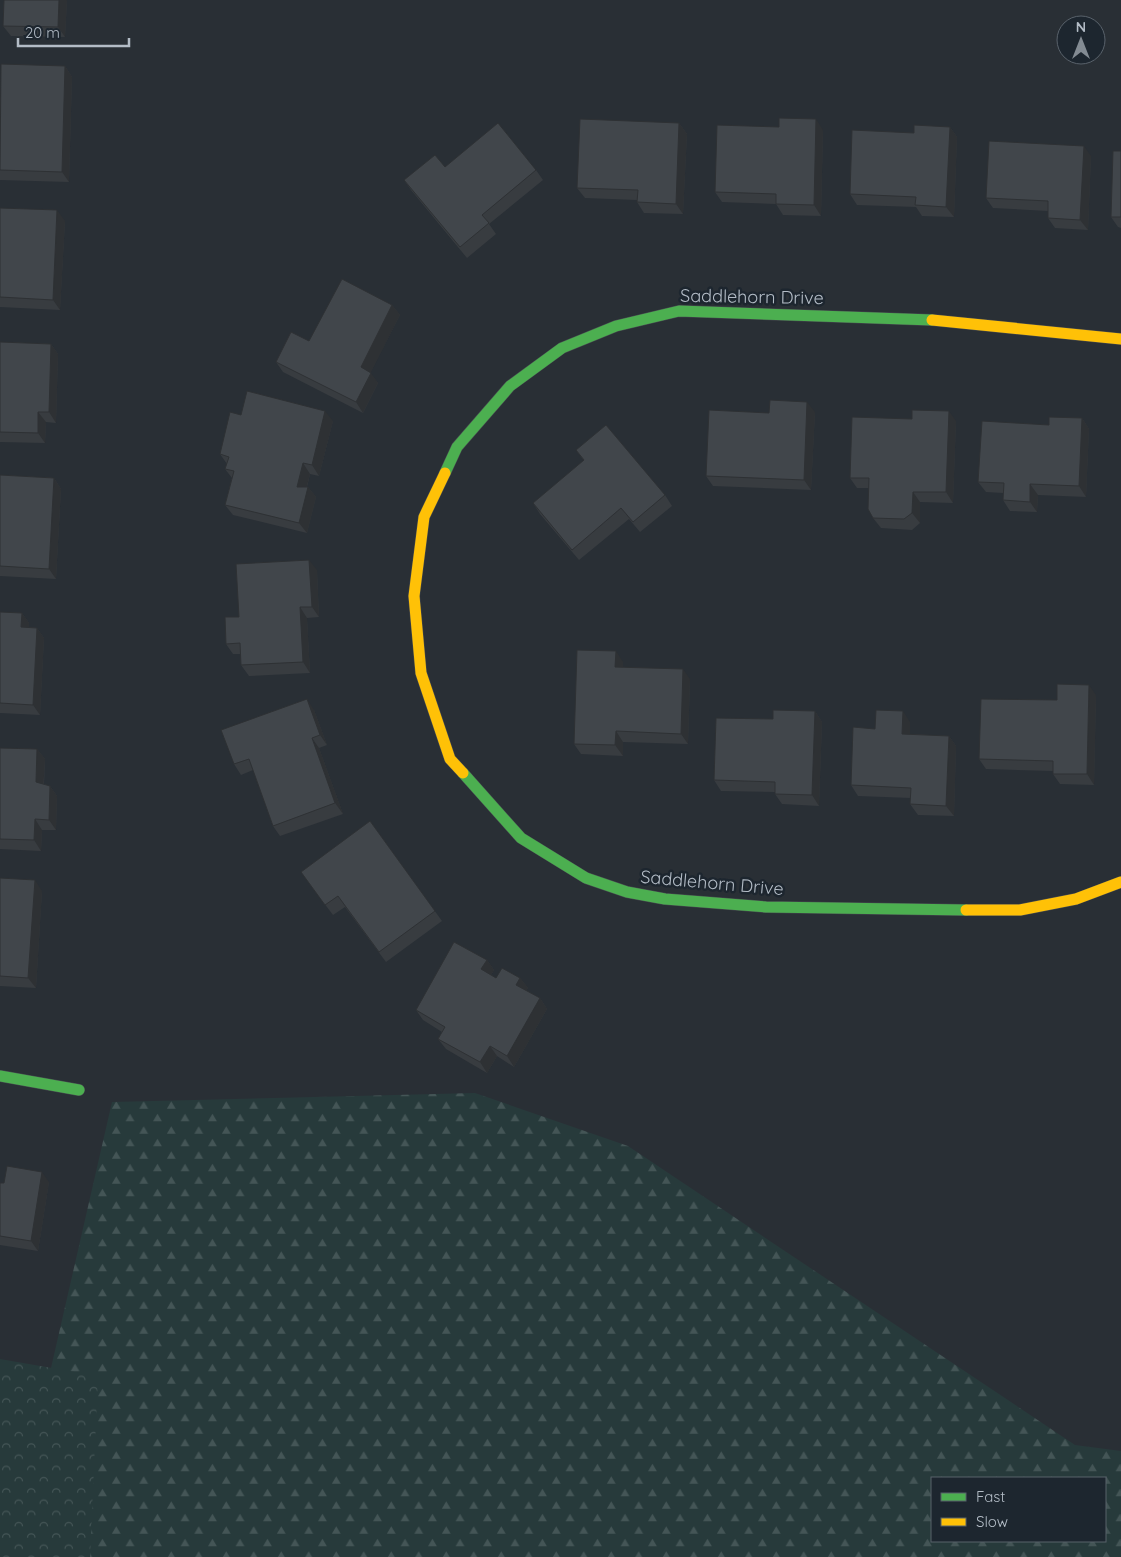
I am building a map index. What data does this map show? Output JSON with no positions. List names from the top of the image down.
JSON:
{
  "streets": {
    "street": ["Saddlehorn Drive"]
  },
  "legend": ["Fast", "Slow"],
  "scale_bar": "20 m",
  "north": "top"
}
